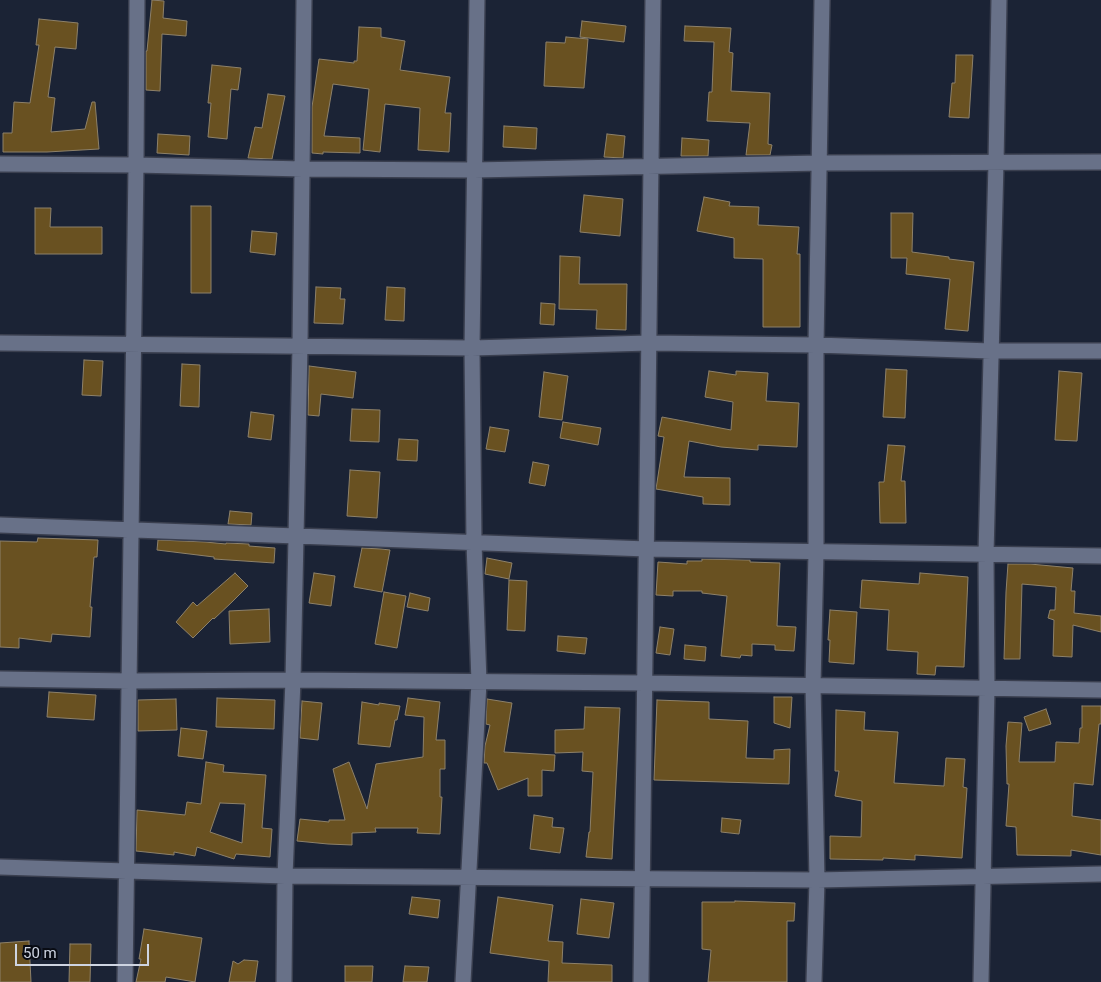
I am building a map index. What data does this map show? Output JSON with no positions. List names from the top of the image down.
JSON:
{
  "scale_bar": "50 m"
}
